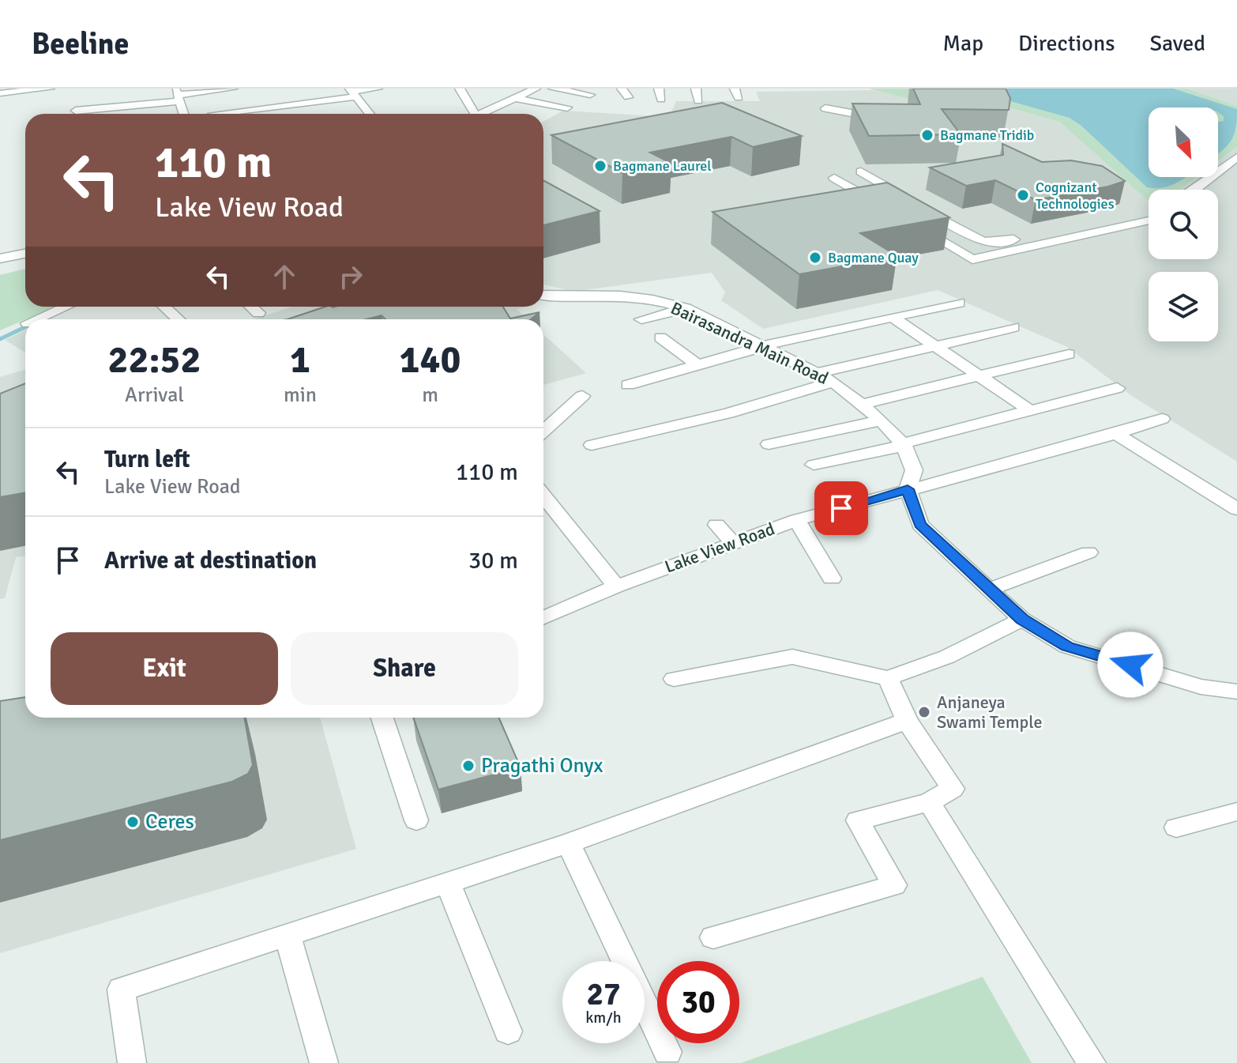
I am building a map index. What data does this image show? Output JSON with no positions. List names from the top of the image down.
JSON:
{
  "streets": {
    "street": ["Bairasandra Main Road", "Lake View Road"]
  },
  "crossings": [
    ["Bairasandra Main Road", "Lake View Road"]
  ],
  "places": [
    "Bagmane Tridib",
    "Bagmane Laurel",
    "Cognizant Technologies",
    "Bagmane Quay",
    "Anjaneya Swami Temple",
    "Pragathi Onyx",
    "Ceres"
  ],
  "north": "bottom right",
  "page": {
    "header": "Beeline",
    "nav": ["Map", "Directions", "Saved"],
    "turn": ["110 m", "Lake View Road"],
    "eta": [
      "22:52",
      "Arrival",
      "1",
      "min",
      "140",
      "m"
    ],
    "list": [
      {
        "name": "Turn left",
        "note": "Lake View Road",
        "value": "110 m"
      },
      {
        "name": "Arrive at destination",
        "value": "30 m"
      }
    ],
    "buttons": ["Exit", "Share"],
    "speed": "27 km/h",
    "limit": "30"
  }
}
